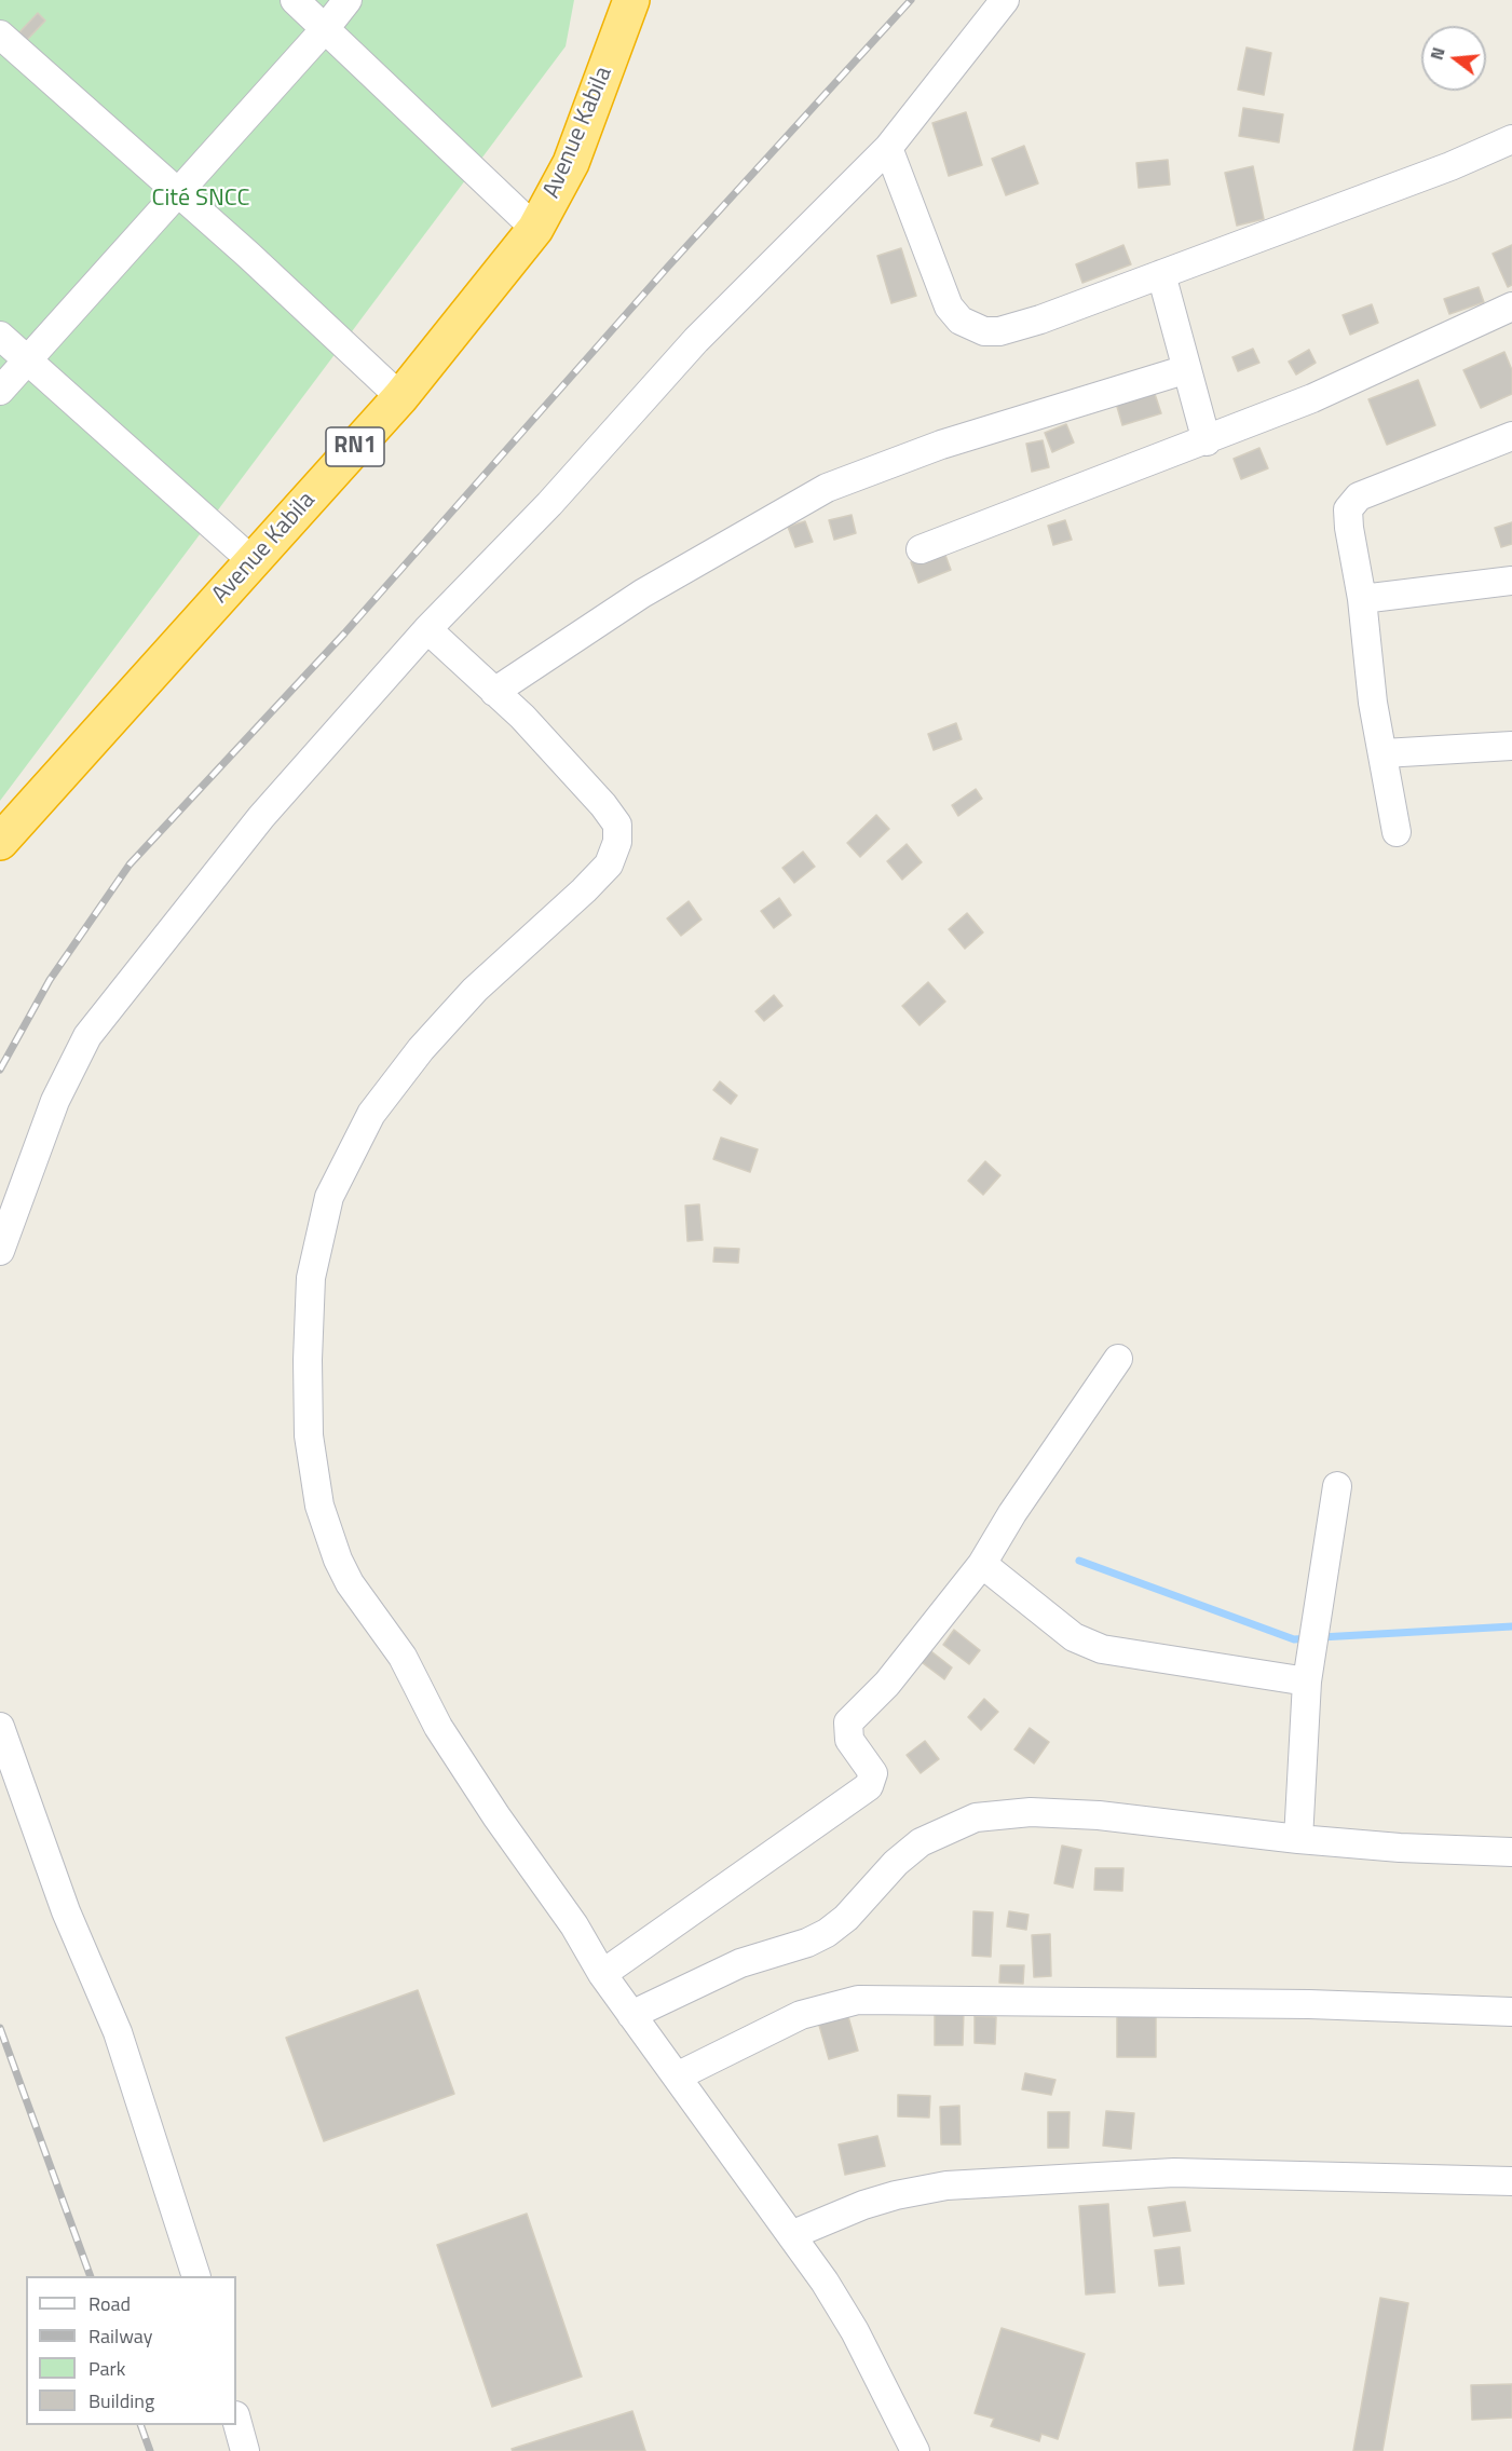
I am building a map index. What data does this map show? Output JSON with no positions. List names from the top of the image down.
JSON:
{
  "streets": {
    "highway": ["Avenue Kabila", "RN1"]
  },
  "parks": ["Cité SNCC"],
  "legend": [
    "Road",
    "Railway",
    "Park",
    "Building"
  ],
  "north": "left"
}
